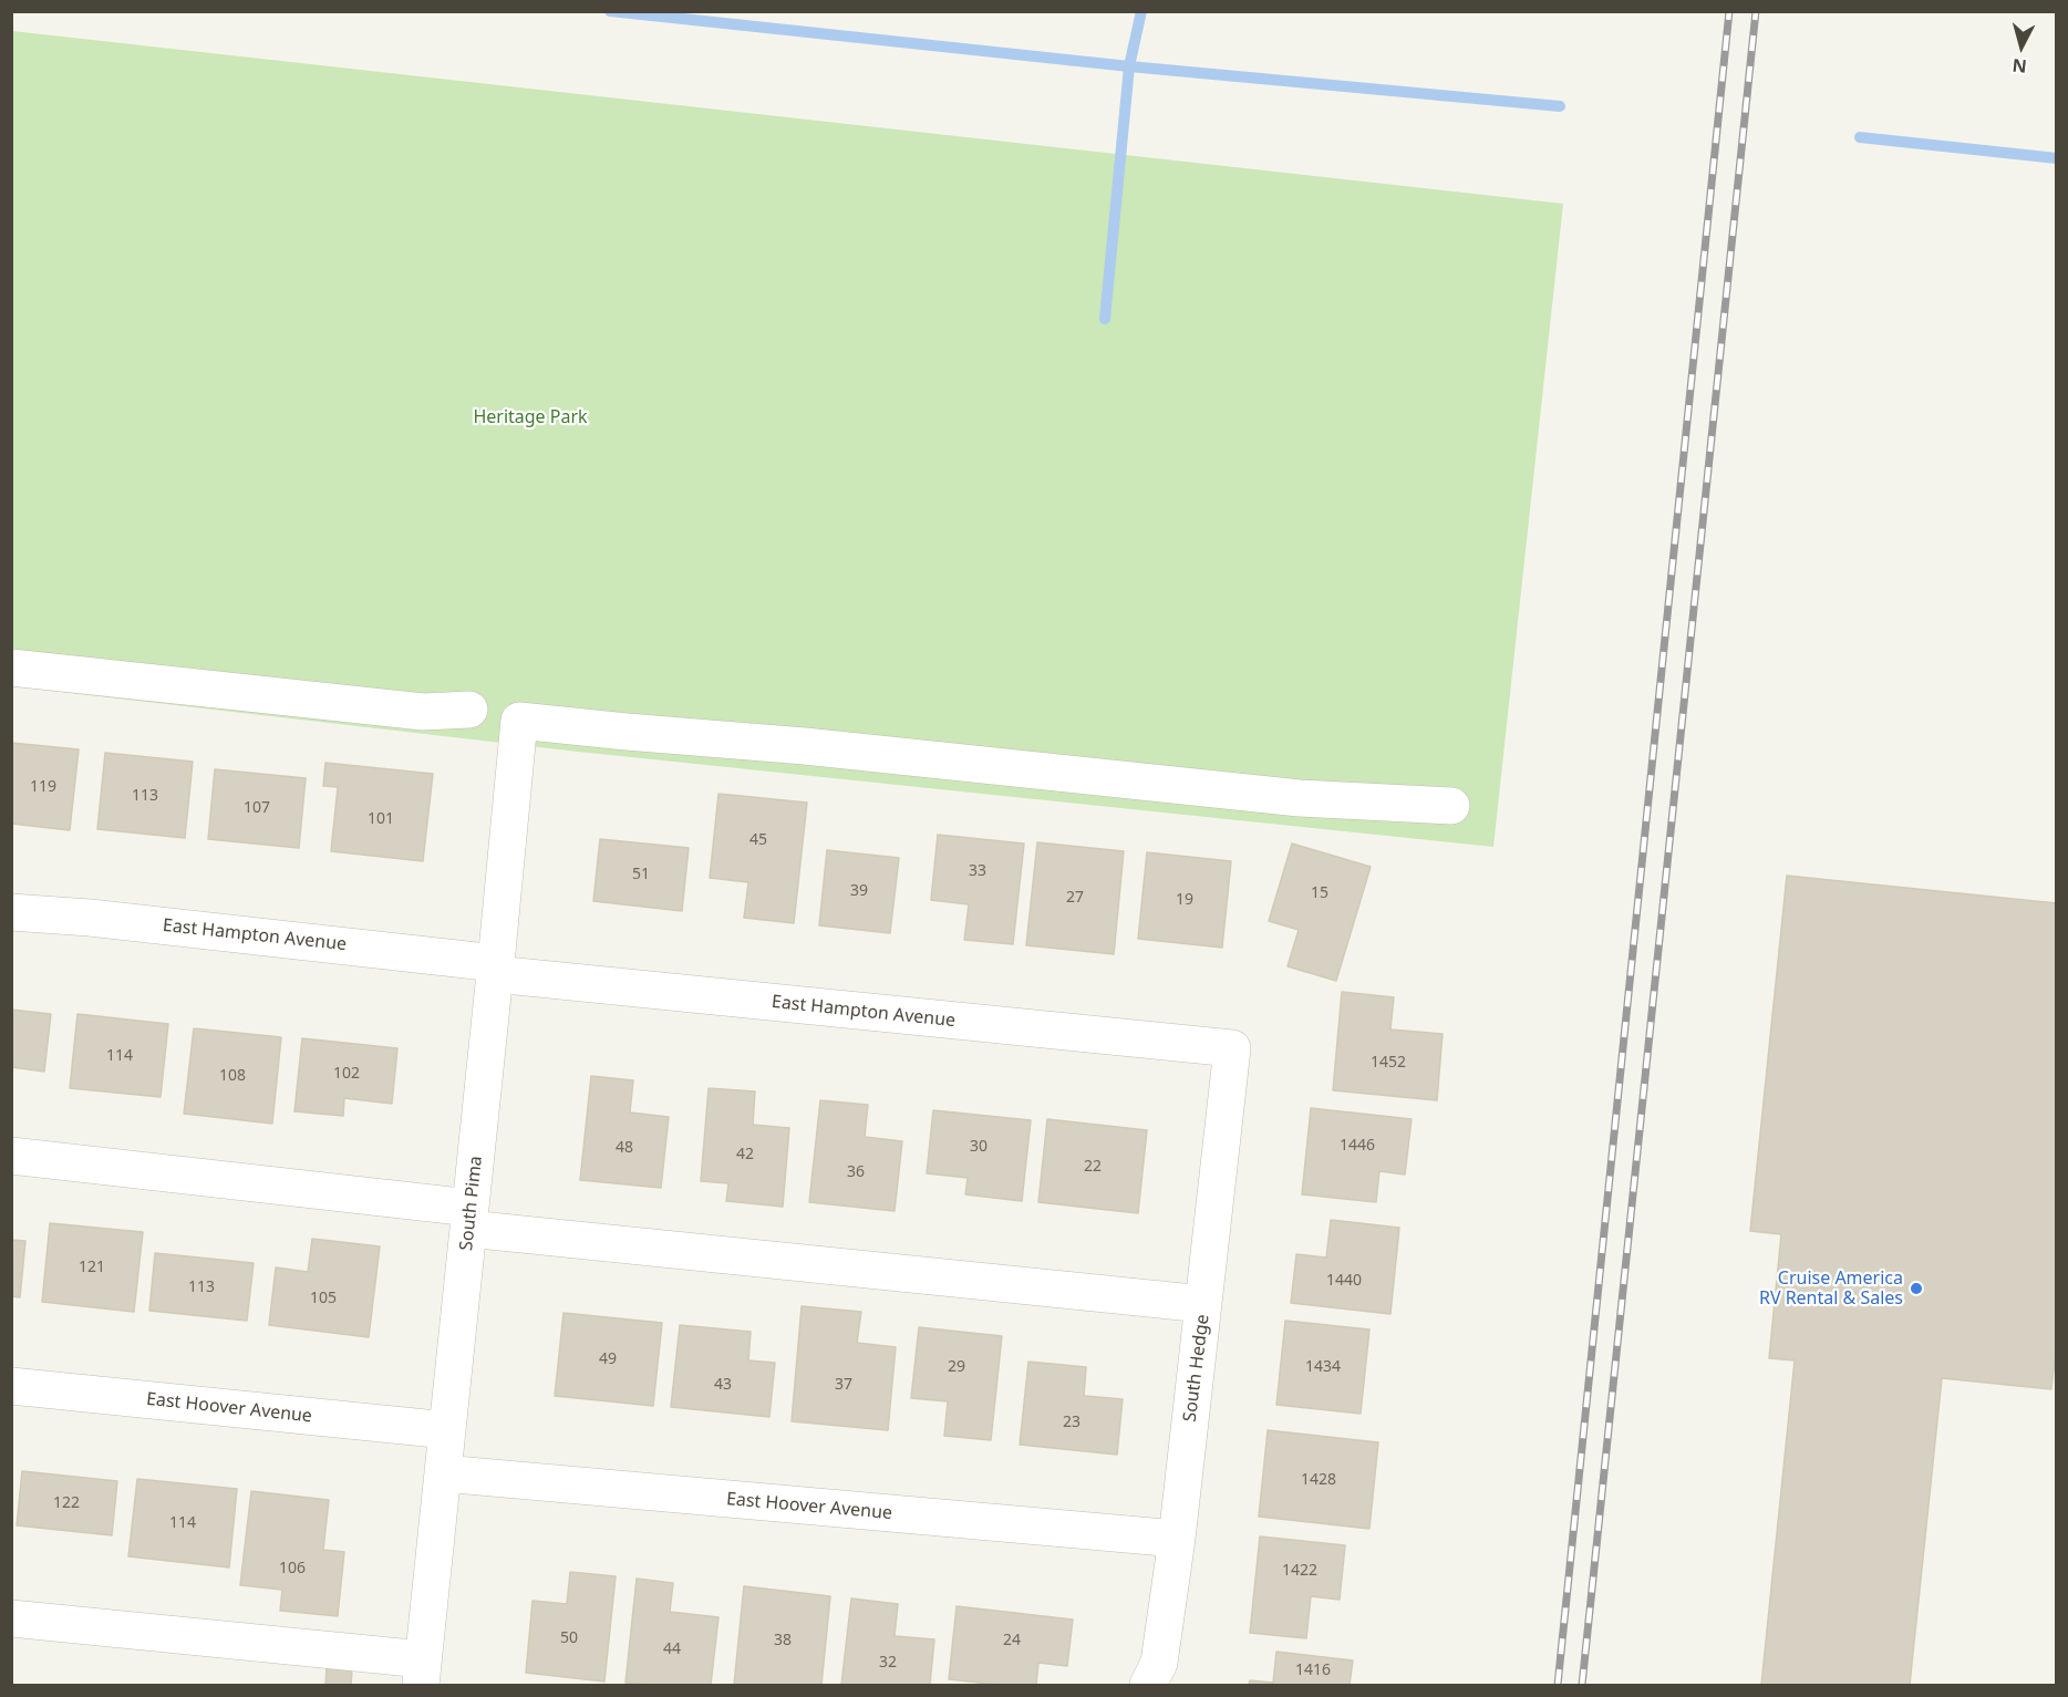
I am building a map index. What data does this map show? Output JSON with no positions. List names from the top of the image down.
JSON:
{
  "streets": {
    "street": [
      "East Hampton Avenue",
      "South Pima",
      "South Hedge",
      "East Hoover Avenue"
    ]
  },
  "crossings": [
    ["East Hampton Avenue", "South Pima"],
    ["East Hampton Avenue", "South Hedge"],
    ["South Pima", "East Hoover Avenue"],
    ["South Hedge", "East Hoover Avenue"]
  ],
  "parks": ["Heritage Park"],
  "places": ["Cruise America RV Rental & Sales"],
  "house_numbers": [
    "119",
    "113",
    "107",
    "101",
    "45",
    "33",
    "51",
    "39",
    "15",
    "27",
    "19",
    "114",
    "1452",
    "102",
    "108",
    "1446",
    "30",
    "48",
    "42",
    "22",
    "36",
    "121",
    "1440",
    "113",
    "105",
    "49",
    "29",
    "1434",
    "43",
    "37",
    "23",
    "1428",
    "122",
    "114",
    "106",
    "1422",
    "50",
    "38",
    "24",
    "44",
    "32",
    "1416"
  ],
  "north": "bottom"
}
